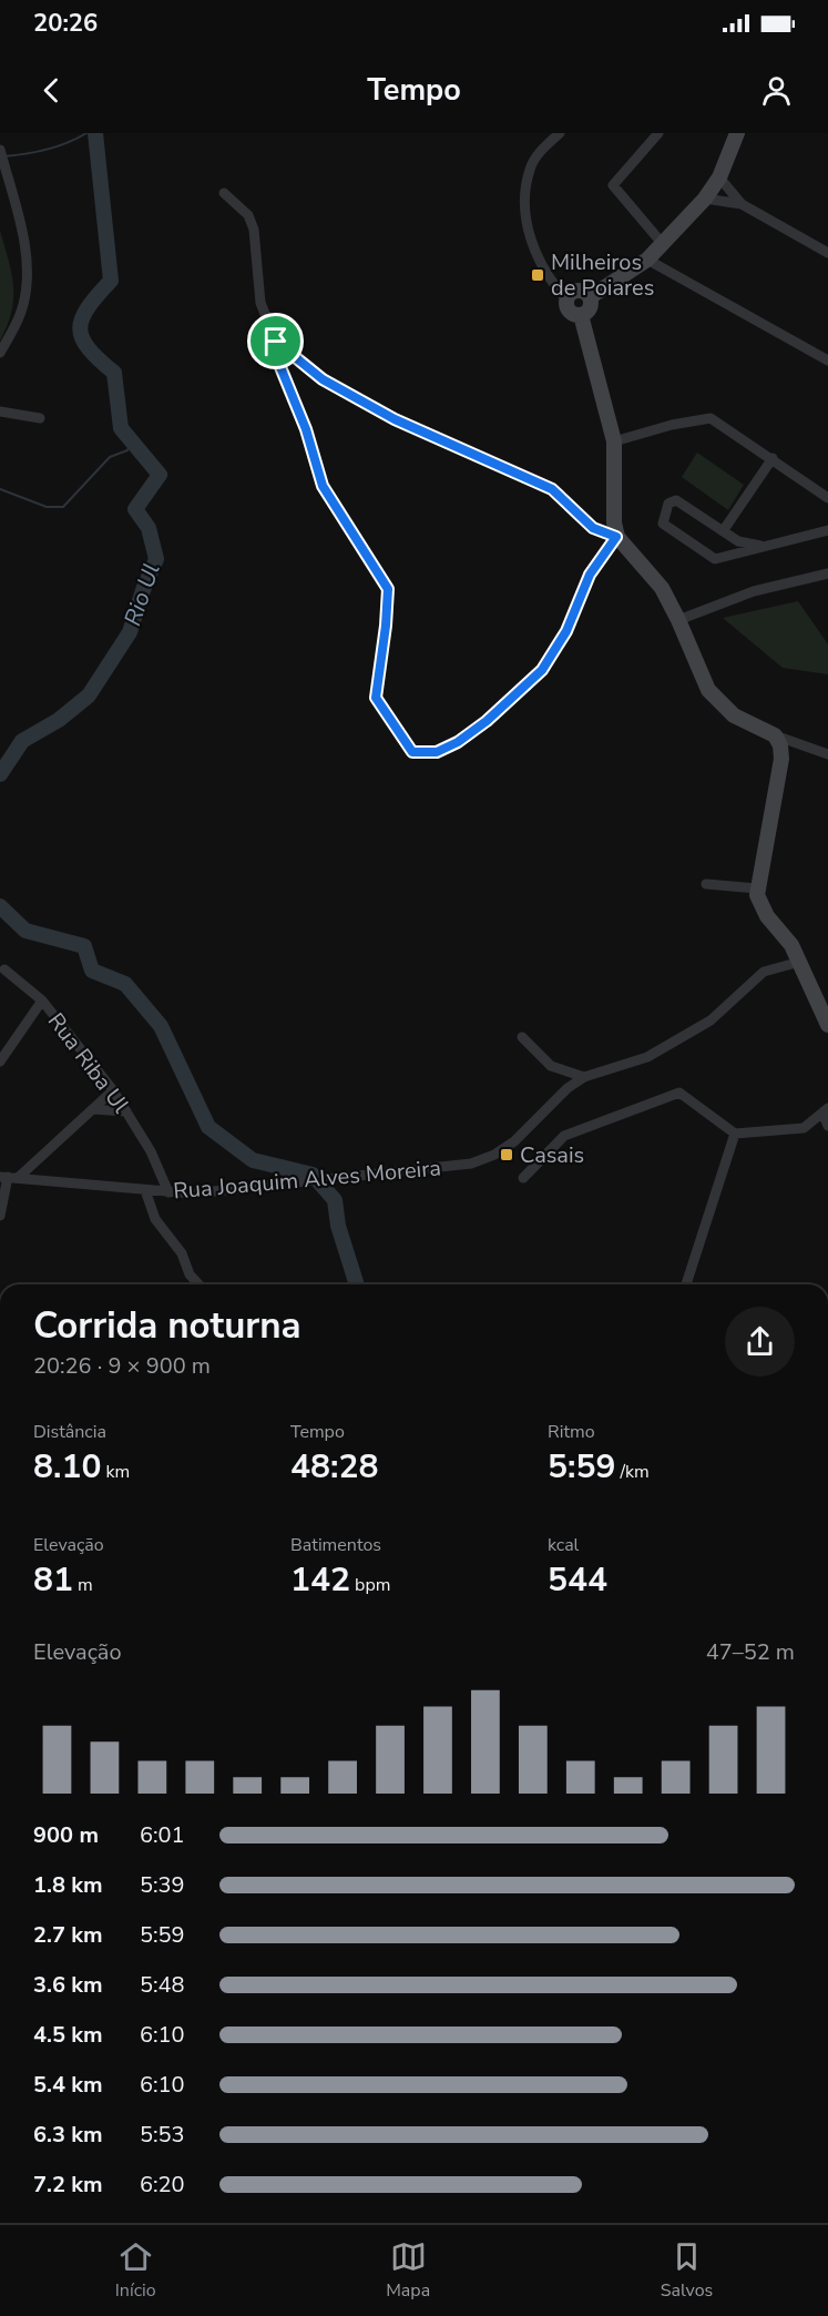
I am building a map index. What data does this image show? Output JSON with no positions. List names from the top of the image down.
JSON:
{
  "streets": {
    "street": ["Rua Riba Ul", "Rua Joaquim Alves Moreira"]
  },
  "crossings": [
    ["Rua Riba Ul", "Rua Joaquim Alves Moreira"]
  ],
  "water": ["Rio Ul"],
  "places": {
    "transit": ["Milheiros de Poiares", "Casais"]
  },
  "page": {
    "status": "20:26",
    "header": "Tempo",
    "heading": ["Corrida noturna", "20:26 · 9 × 900 m"],
    "stats": [
      ["Distância", "8.10 km"],
      ["Tempo", "48:28"],
      ["Ritmo", "5:59 /km"],
      ["Elevação", "81 m"],
      ["Batimentos", "142 bpm"],
      ["kcal", "544"]
    ],
    "chart": ["Elevação", "47–52 m"],
    "list": [
      {
        "name": "900 m",
        "note": "6:01"
      },
      {
        "name": "1.8 km",
        "note": "5:39"
      },
      {
        "name": "2.7 km",
        "note": "5:59"
      },
      {
        "name": "3.6 km",
        "note": "5:48"
      },
      {
        "name": "4.5 km",
        "note": "6:10"
      },
      {
        "name": "5.4 km",
        "note": "6:10"
      },
      {
        "name": "6.3 km",
        "note": "5:53"
      },
      {
        "name": "7.2 km",
        "note": "6:20"
      }
    ],
    "tabs": ["Início", "Mapa", "Salvos"]
  }
}
